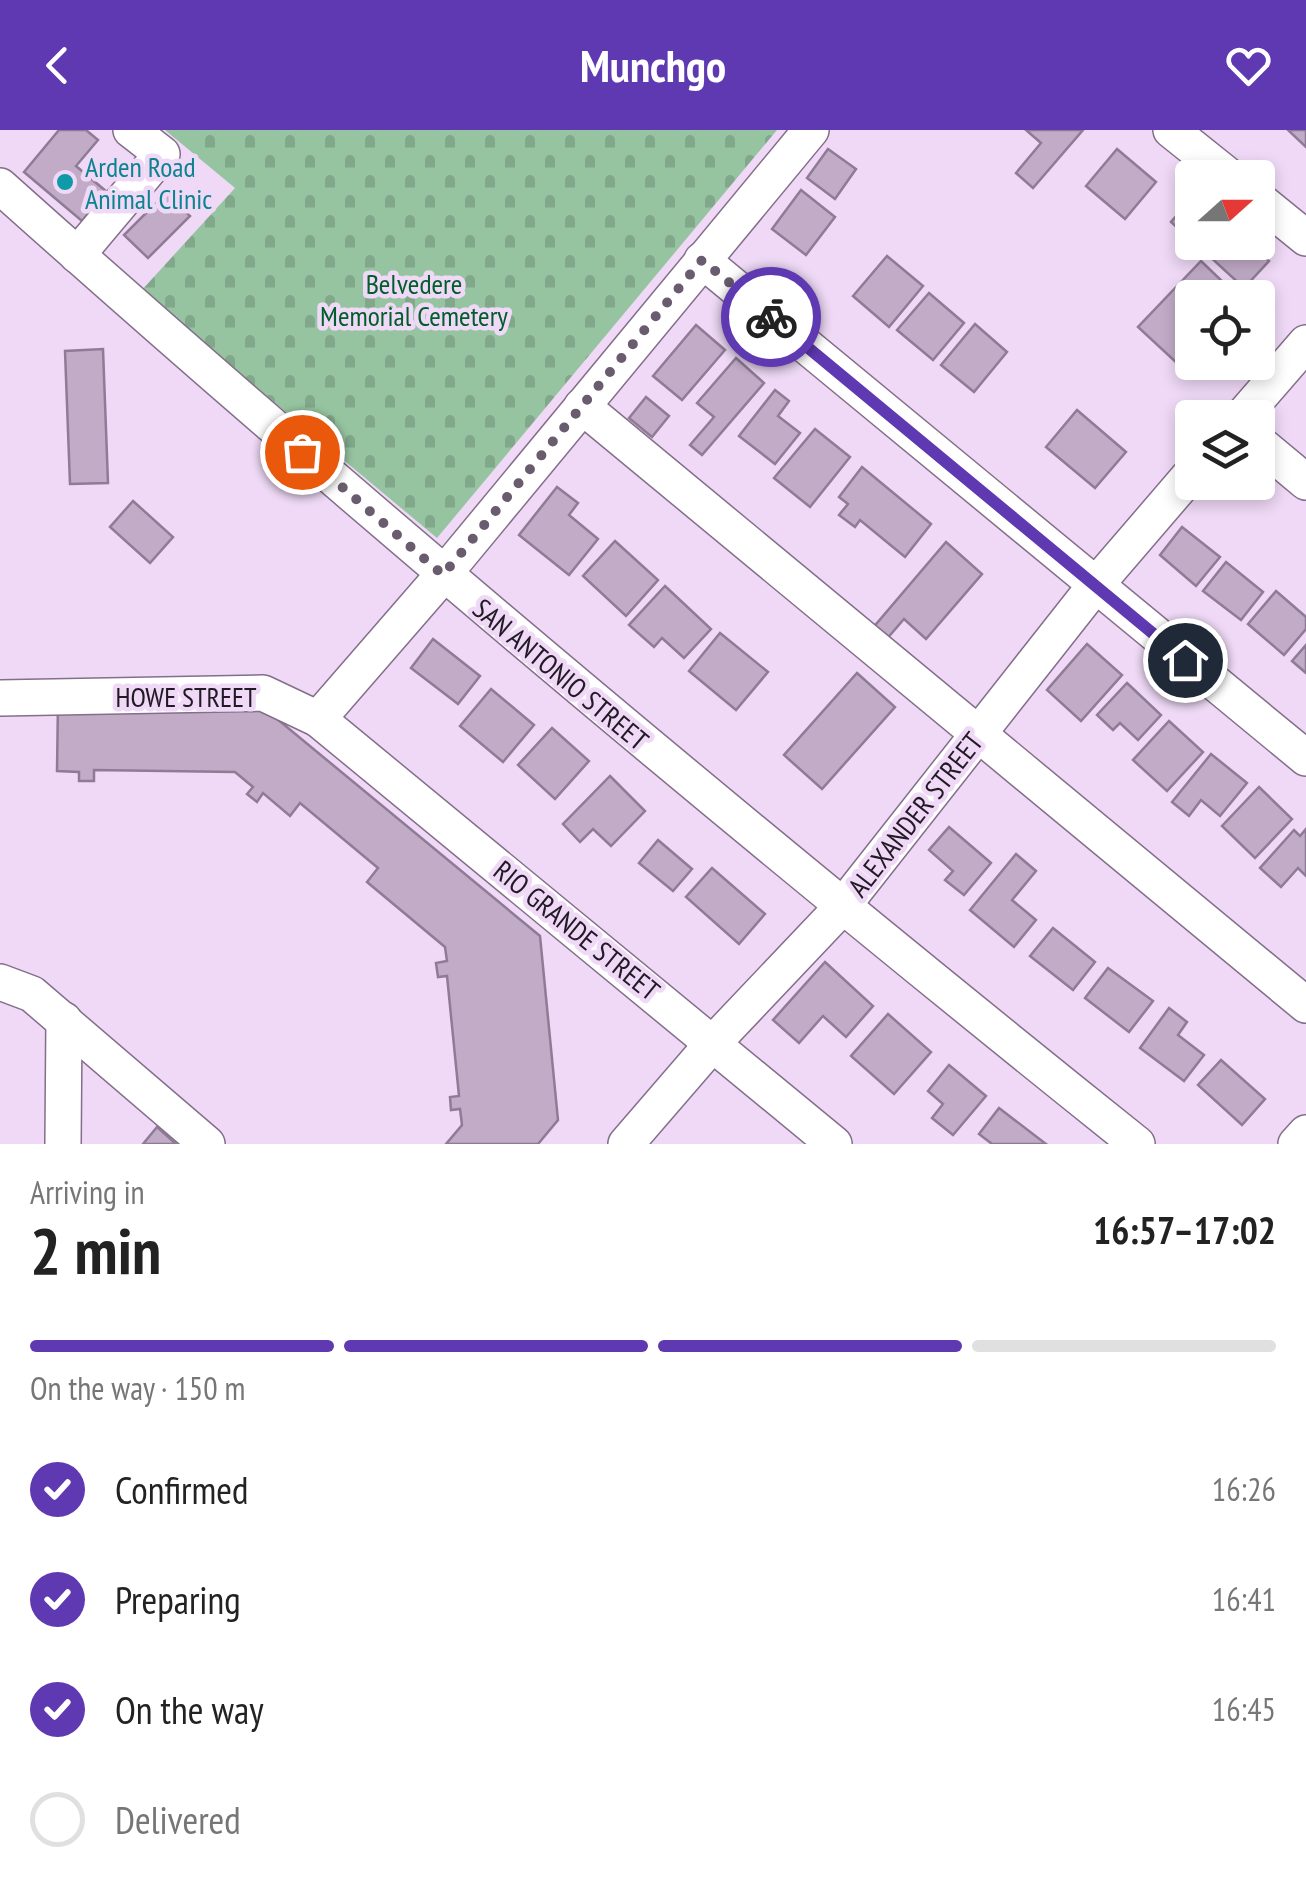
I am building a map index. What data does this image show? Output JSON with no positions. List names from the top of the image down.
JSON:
{
  "streets": {
    "street": [
      "SAN ANTONIO STREET",
      "HOWE STREET",
      "ALEXANDER STREET",
      "RIO GRANDE STREET"
    ]
  },
  "crossings": [
    ["SAN ANTONIO STREET", "ALEXANDER STREET"],
    ["HOWE STREET", "RIO GRANDE STREET"],
    ["ALEXANDER STREET", "RIO GRANDE STREET"]
  ],
  "parks": ["Belvedere Memorial Cemetery"],
  "places": ["Arden Road Animal Clinic"],
  "north": "right",
  "page": {
    "header": "Munchgo",
    "heading": ["2 min", "Arriving in", "16:57–17:02"],
    "bar": "On the way · 150 m",
    "list": [
      ["Confirmed", "16:26"],
      ["Preparing", "16:41"],
      ["On the way", "16:45"],
      "Delivered"
    ]
  }
}
